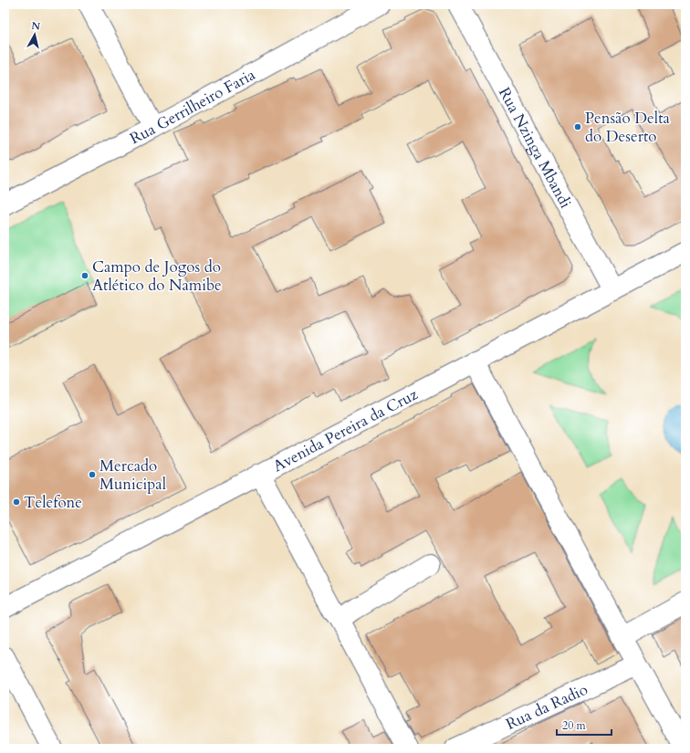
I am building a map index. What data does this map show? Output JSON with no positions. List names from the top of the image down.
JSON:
{
  "streets": {
    "street": [
      "Rua Gerrilheiro Faria",
      "Rua Nzinga Mbandi",
      "Avenida Pereira da Cruz",
      "Rua da Radio"
    ]
  },
  "crossings": [
    ["Rua Nzinga Mbandi", "Avenida Pereira da Cruz"]
  ],
  "places": [
    "Pensão Delta do Deserto",
    "Campo de Jogos do Atlético do Namibe",
    "Mercado Municipal",
    "Telefone"
  ],
  "scale_bar": "20 m",
  "north": "top"
}
